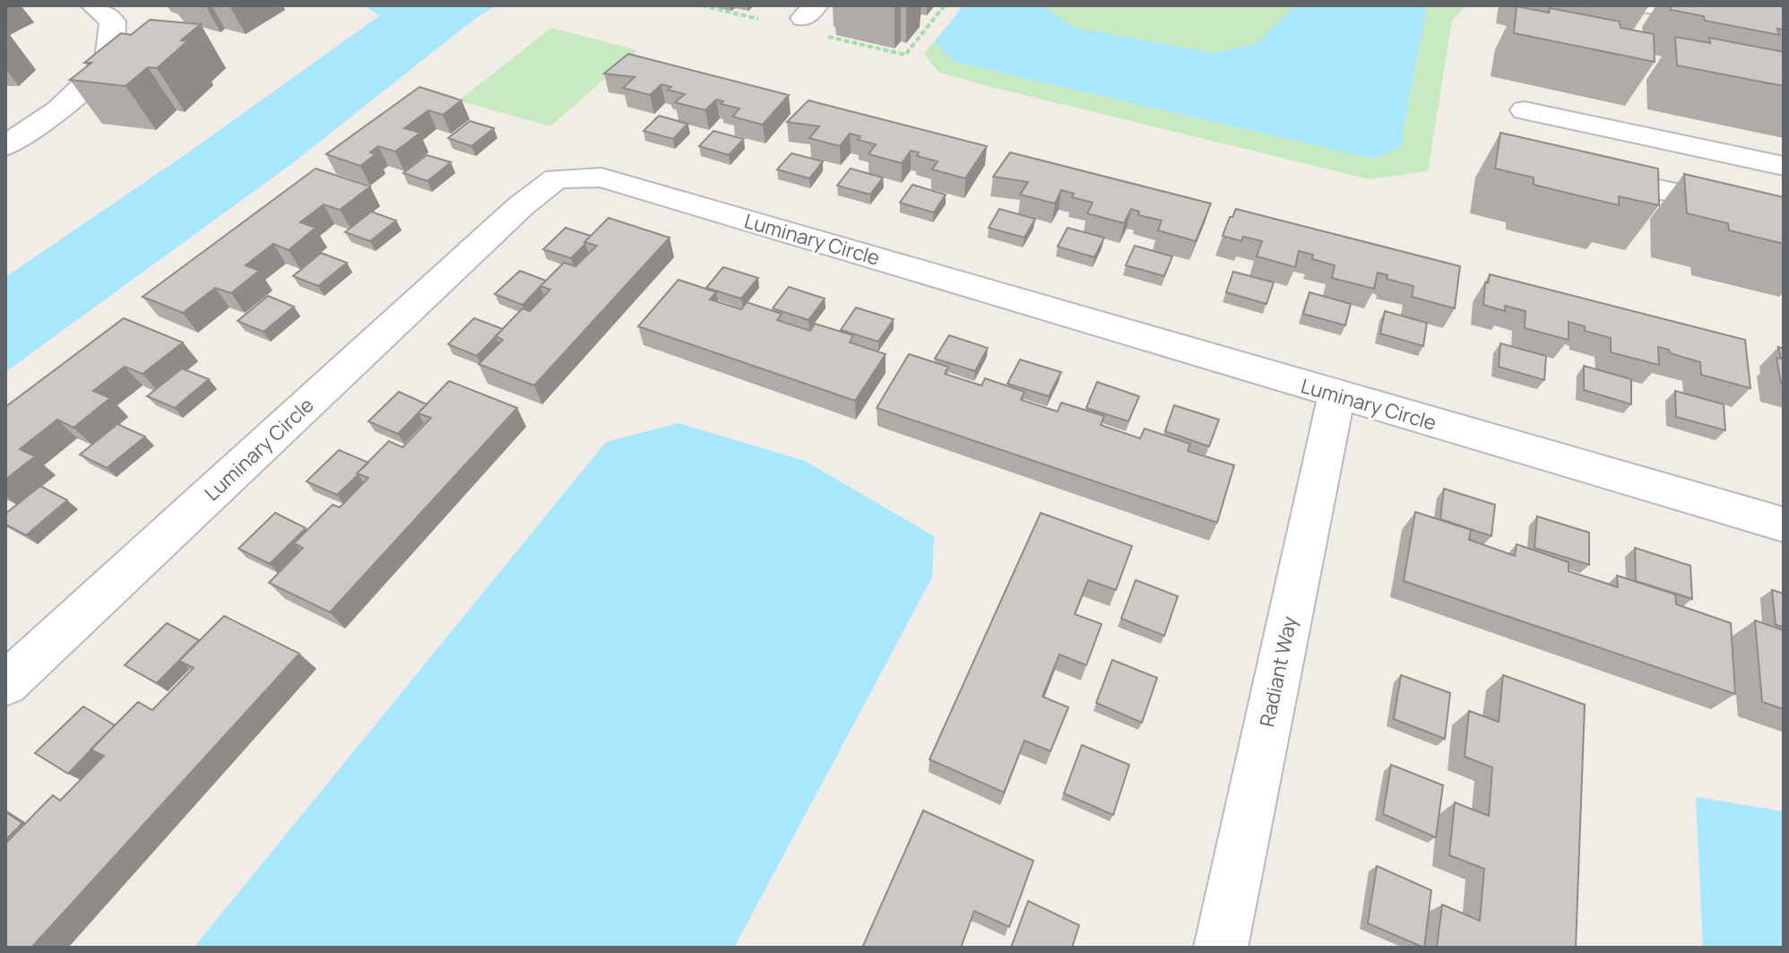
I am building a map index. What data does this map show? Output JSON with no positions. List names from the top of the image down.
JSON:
{
  "streets": {
    "street": ["Luminary Circle", "Radiant Way"]
  },
  "crossings": [
    ["Luminary Circle", "Radiant Way"]
  ]
}
